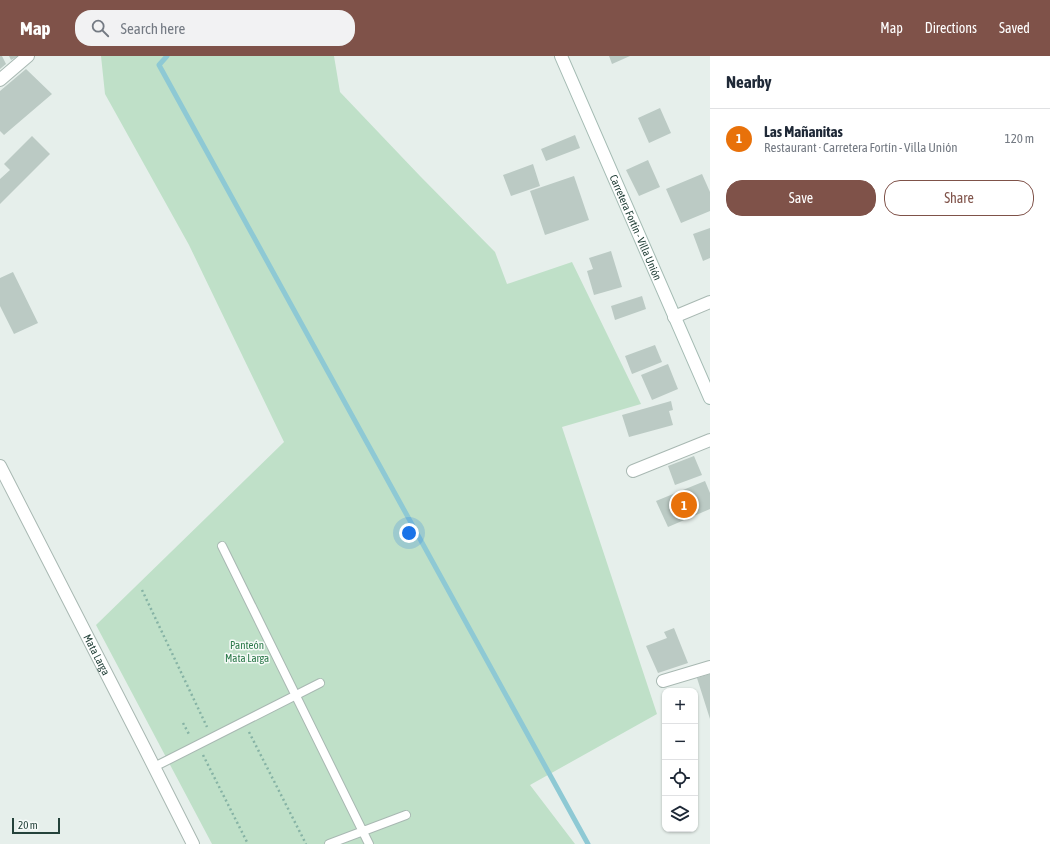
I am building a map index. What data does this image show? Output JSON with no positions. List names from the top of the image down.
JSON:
{
  "streets": {
    "street": ["Carretera Fortín - Villa Unión", "Mata Larga"]
  },
  "parks": ["Panteón Mata Larga"],
  "scale_bar": "20 m",
  "page": {
    "header": "Map",
    "search": "Search here",
    "nav": ["Map", "Directions", "Saved"],
    "heading": "Nearby",
    "list": [
      {
        "mark": "1",
        "name": "Las Mañanitas",
        "note": "Restaurant · Carretera Fortín - Villa Unión",
        "value": "120 m"
      }
    ],
    "buttons": ["Save", "Share"],
    "pins": "1",
    "map_buttons": ["+", "−"],
    "scale": "20 m"
  }
}
